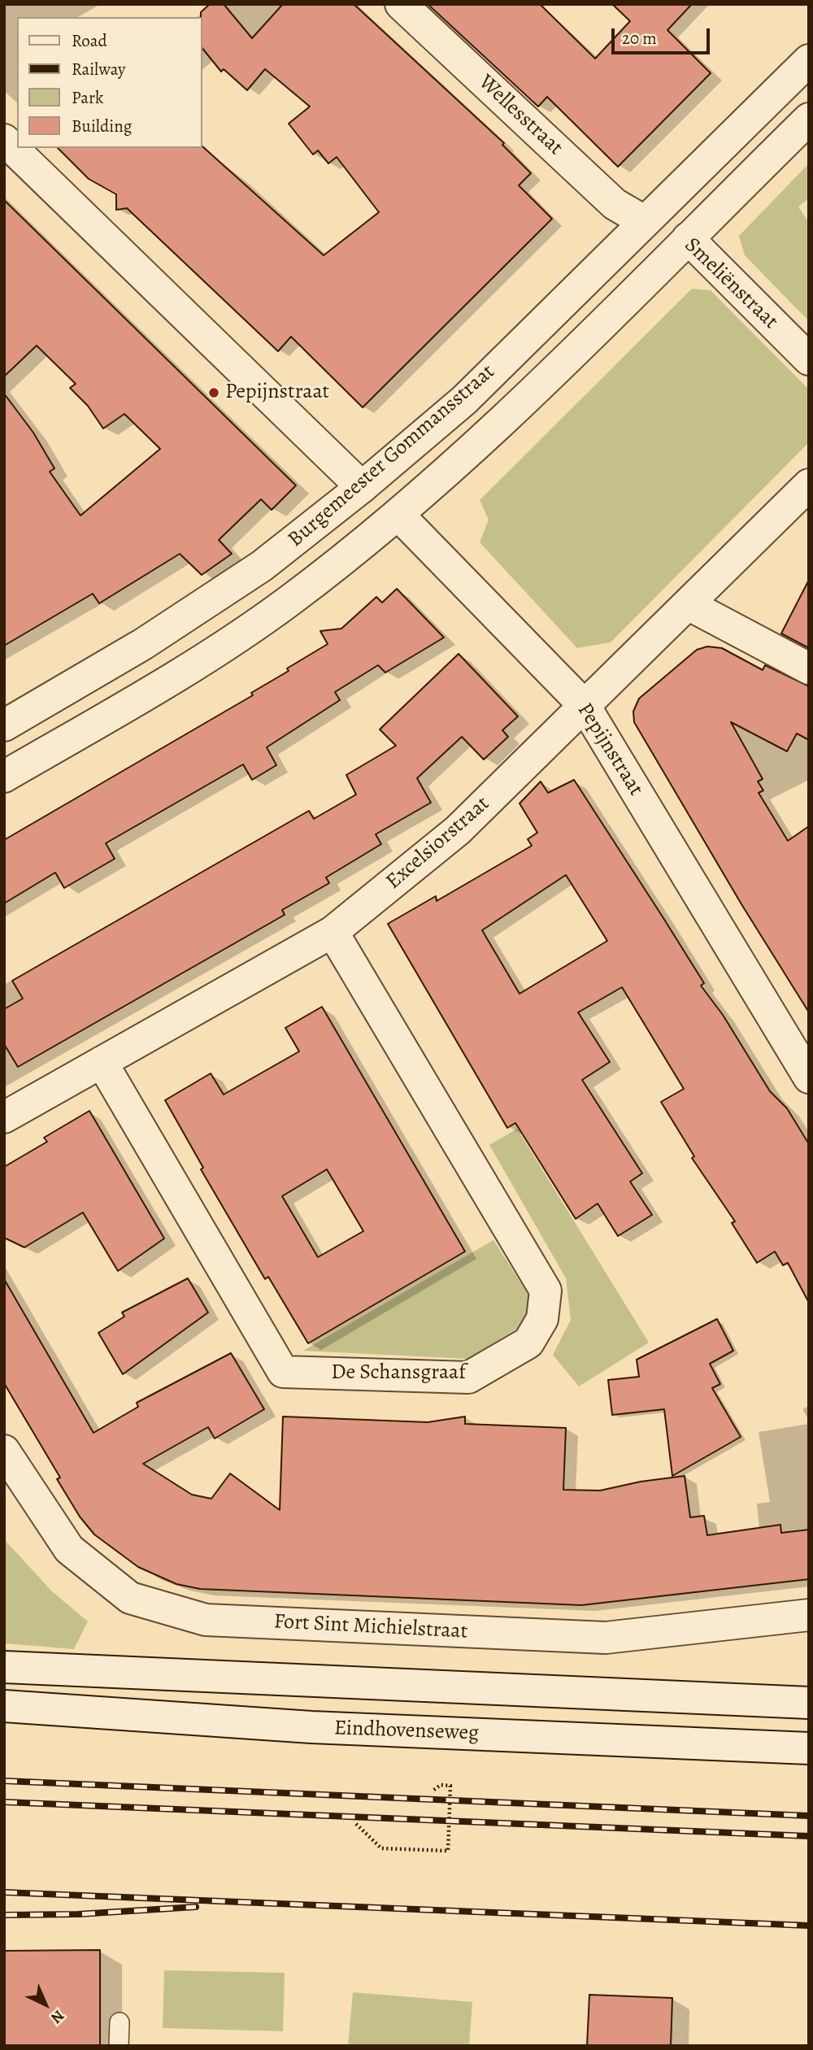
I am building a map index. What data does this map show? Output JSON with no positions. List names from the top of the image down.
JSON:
{
  "streets": {
    "street": [
      "Wellesstraat",
      "Smeliënstraat",
      "Burgemeester Gommansstraat",
      "Pepijnstraat",
      "Excelsiorstraat",
      "De Schansgraaf",
      "Fort Sint Michielstraat",
      "Eindhovenseweg"
    ]
  },
  "crossings": [
    ["Wellesstraat", "Smeliënstraat"],
    ["Wellesstraat", "Burgemeester Gommansstraat"],
    ["Smeliënstraat", "Burgemeester Gommansstraat"],
    ["Burgemeester Gommansstraat", "Pepijnstraat"],
    ["Pepijnstraat", "Excelsiorstraat"],
    ["Excelsiorstraat", "De Schansgraaf"]
  ],
  "places": ["Pepijnstraat"],
  "legend": [
    "Road",
    "Railway",
    "Park",
    "Building"
  ],
  "scale_bar": "20 m",
  "north": "bottom right"
}
